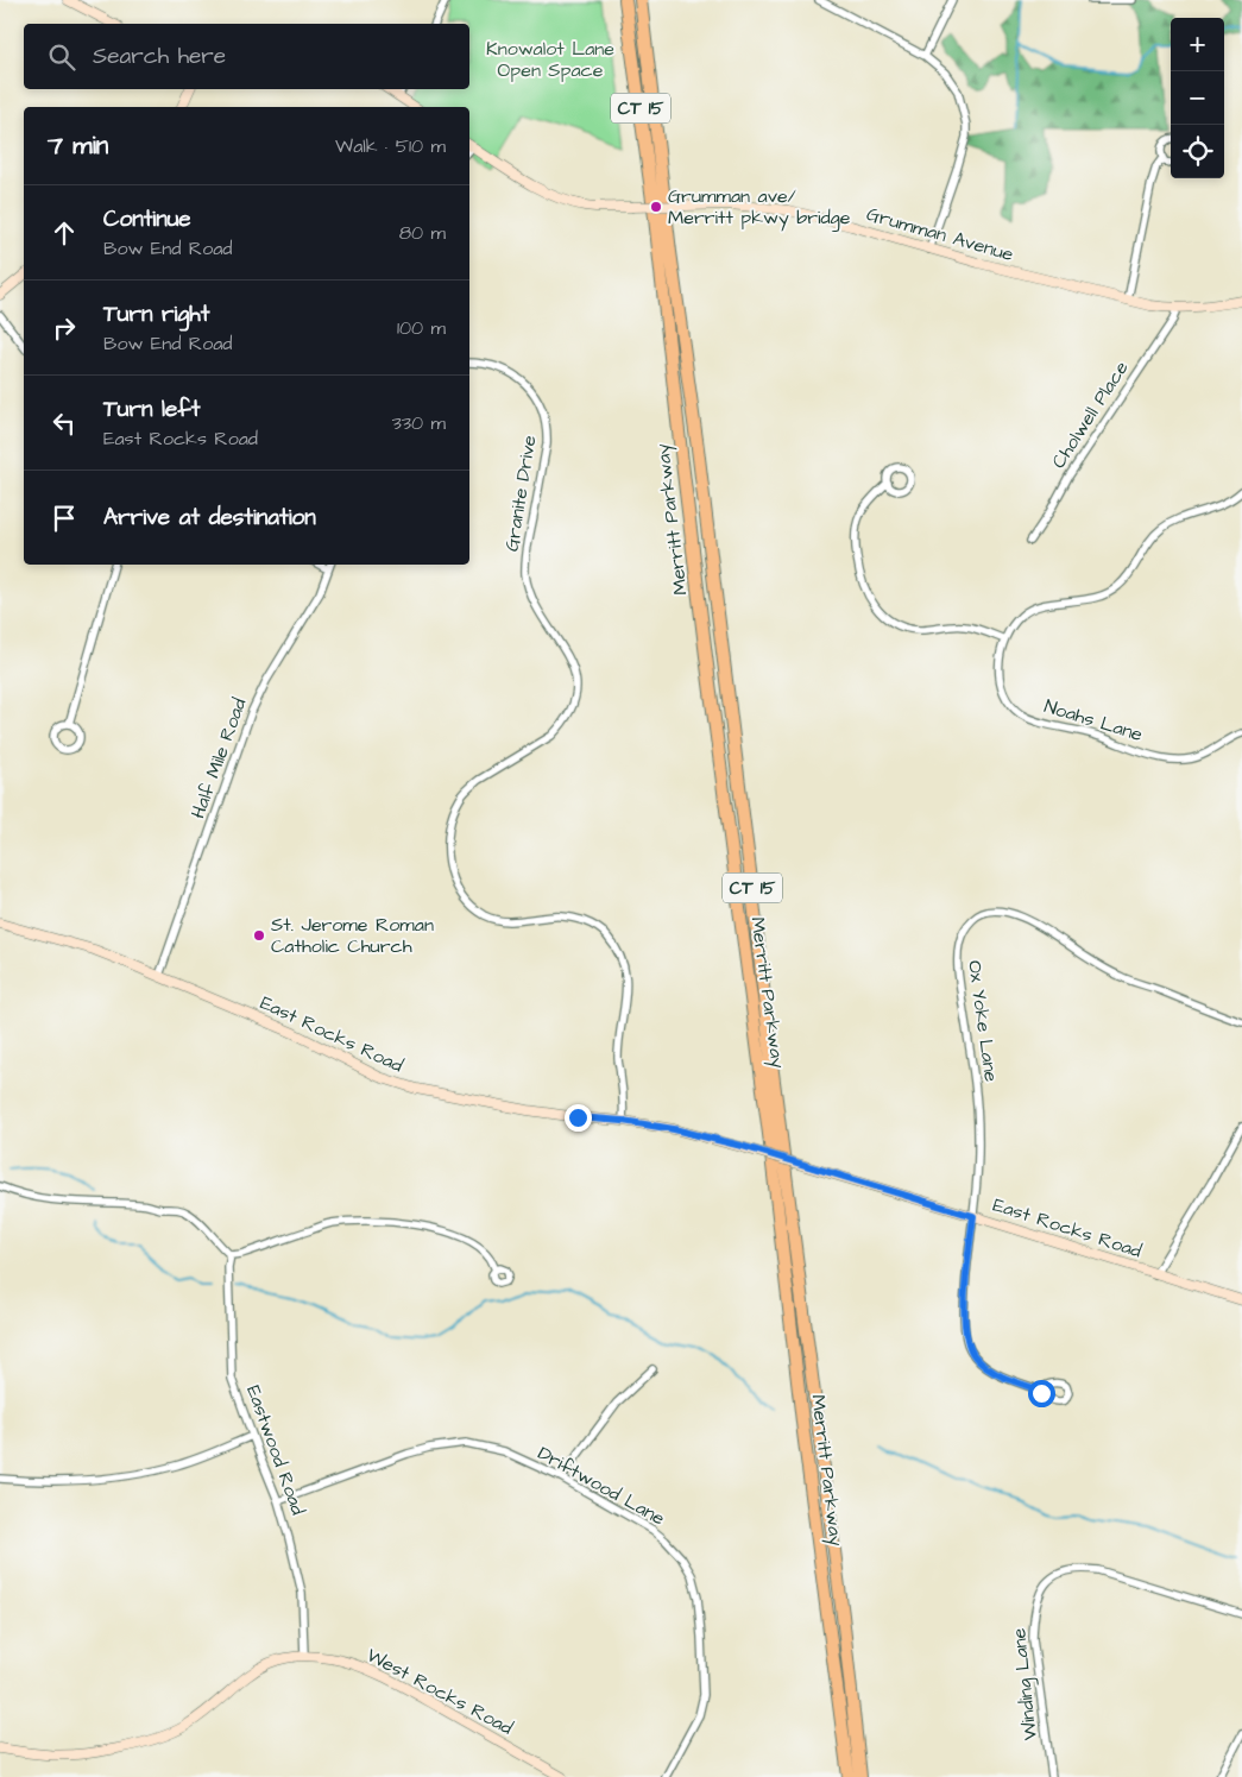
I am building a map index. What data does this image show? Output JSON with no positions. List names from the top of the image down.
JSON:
{
  "streets": {
    "highway": ["CT 15", "Merritt Parkway"],
    "street": [
      "Grumman Avenue",
      "Cholwell Place",
      "Granite Drive",
      "Noahs Lane",
      "Half Mile Road",
      "Ox Yoke Lane",
      "East Rocks Road",
      "Eastwood Road",
      "Driftwood Lane",
      "Winding Lane",
      "West Rocks Road"
    ]
  },
  "crossings": [
    ["Grumman Avenue", "Cholwell Place"],
    ["Granite Drive", "East Rocks Road"],
    ["Half Mile Road", "East Rocks Road"],
    ["Ox Yoke Lane", "East Rocks Road"],
    ["Eastwood Road", "Driftwood Lane"],
    ["Eastwood Road", "West Rocks Road"]
  ],
  "parks": ["Knowalot Lane Open Space"],
  "places": ["Grumman ave/ Merritt pkwy bridge", "St. Jerome Roman Catholic Church"],
  "page": {
    "map_buttons": ["+", "−"],
    "search": "Search here",
    "heading": ["7 min", "Walk · 510 m"],
    "list": [
      ["Continue", "Bow End Road", "80 m"],
      ["Turn right", "Bow End Road", "100 m"],
      ["Turn left", "East Rocks Road", "330 m"],
      "Arrive at destination"
    ]
  }
}
